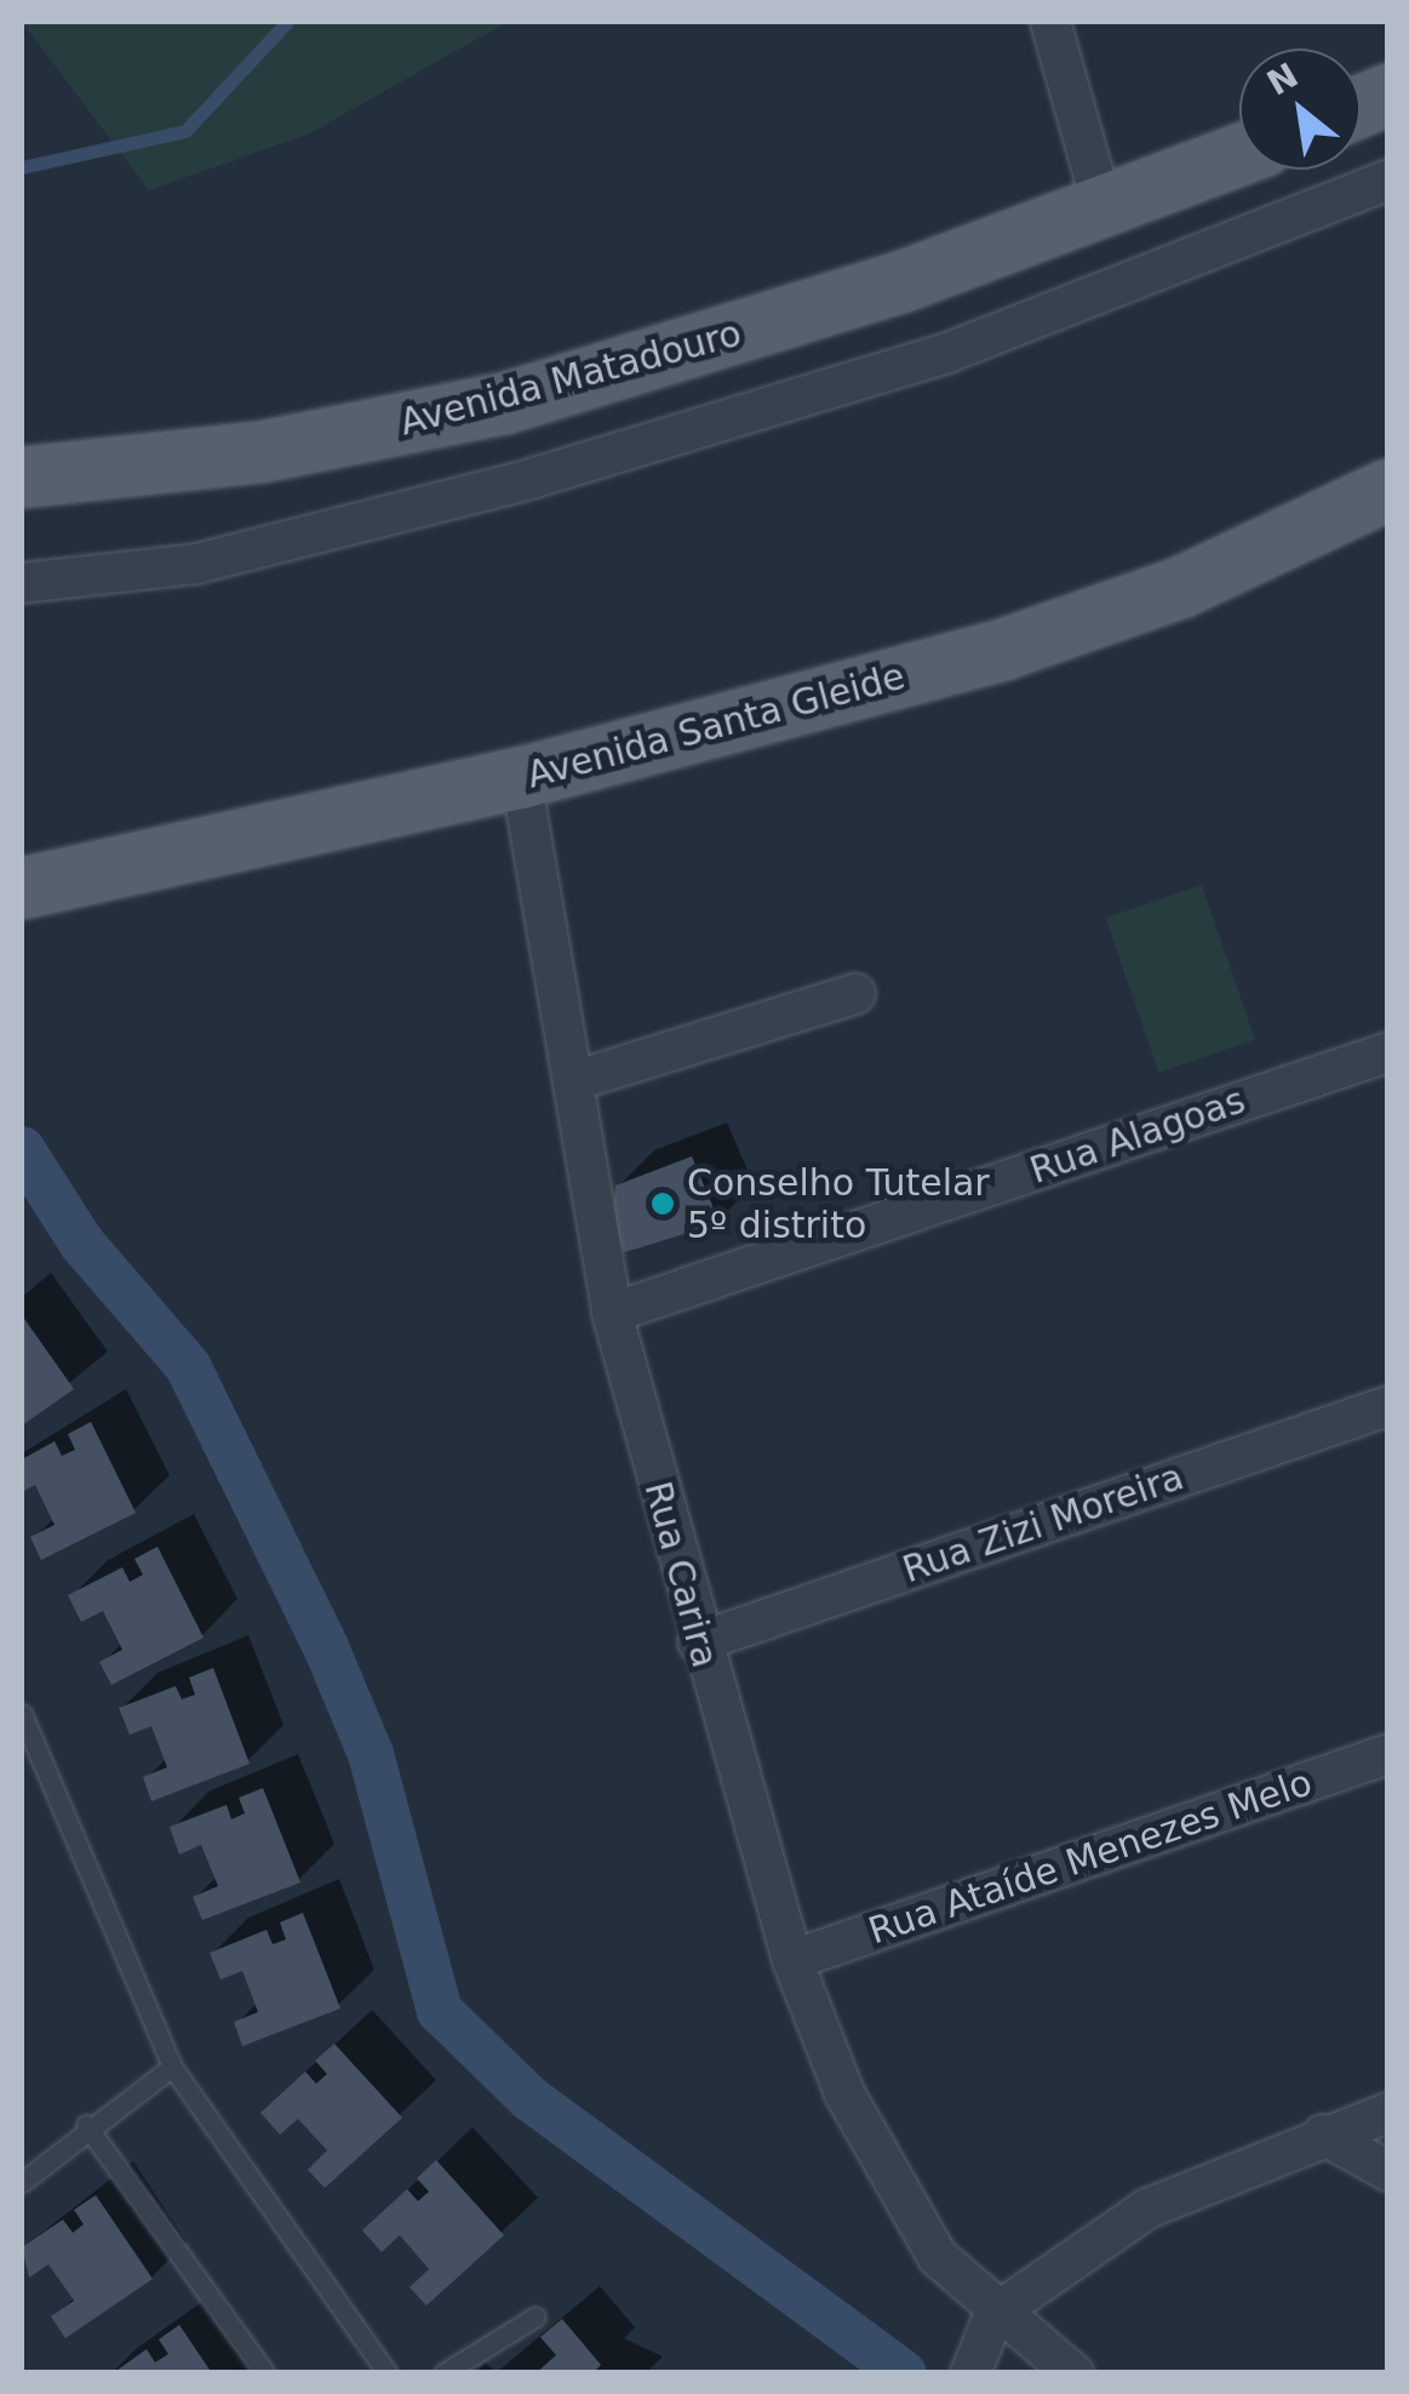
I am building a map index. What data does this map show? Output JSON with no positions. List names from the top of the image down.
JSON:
{
  "streets": {
    "main road": ["Avenida Matadouro", "Avenida Santa Gleide"],
    "street": [
      "Rua Alagoas",
      "Rua Zizi Moreira",
      "Rua Carira",
      "Rua Ataíde Menezes Melo"
    ]
  },
  "crossings": [
    ["Avenida Santa Gleide", "Rua Carira"],
    ["Rua Alagoas", "Rua Carira"],
    ["Rua Zizi Moreira", "Rua Carira"],
    ["Rua Carira", "Rua Ataíde Menezes Melo"]
  ],
  "places": ["Conselho Tutelar 5º distrito"],
  "north": "top left"
}
